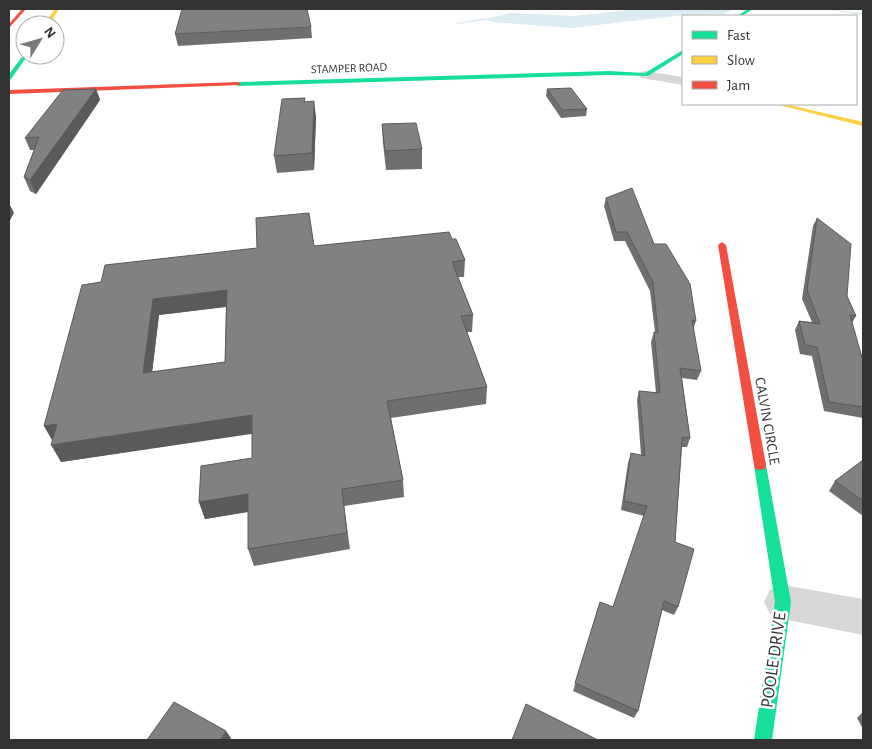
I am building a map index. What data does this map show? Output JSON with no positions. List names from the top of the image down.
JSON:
{
  "streets": {
    "street": ["STAMPER ROAD", "CALVIN CIRCLE", "POOLE DRIVE"]
  },
  "crossings": [
    ["CALVIN CIRCLE", "POOLE DRIVE"]
  ],
  "legend": ["Fast", "Slow", "Jam"],
  "north": "top right"
}
